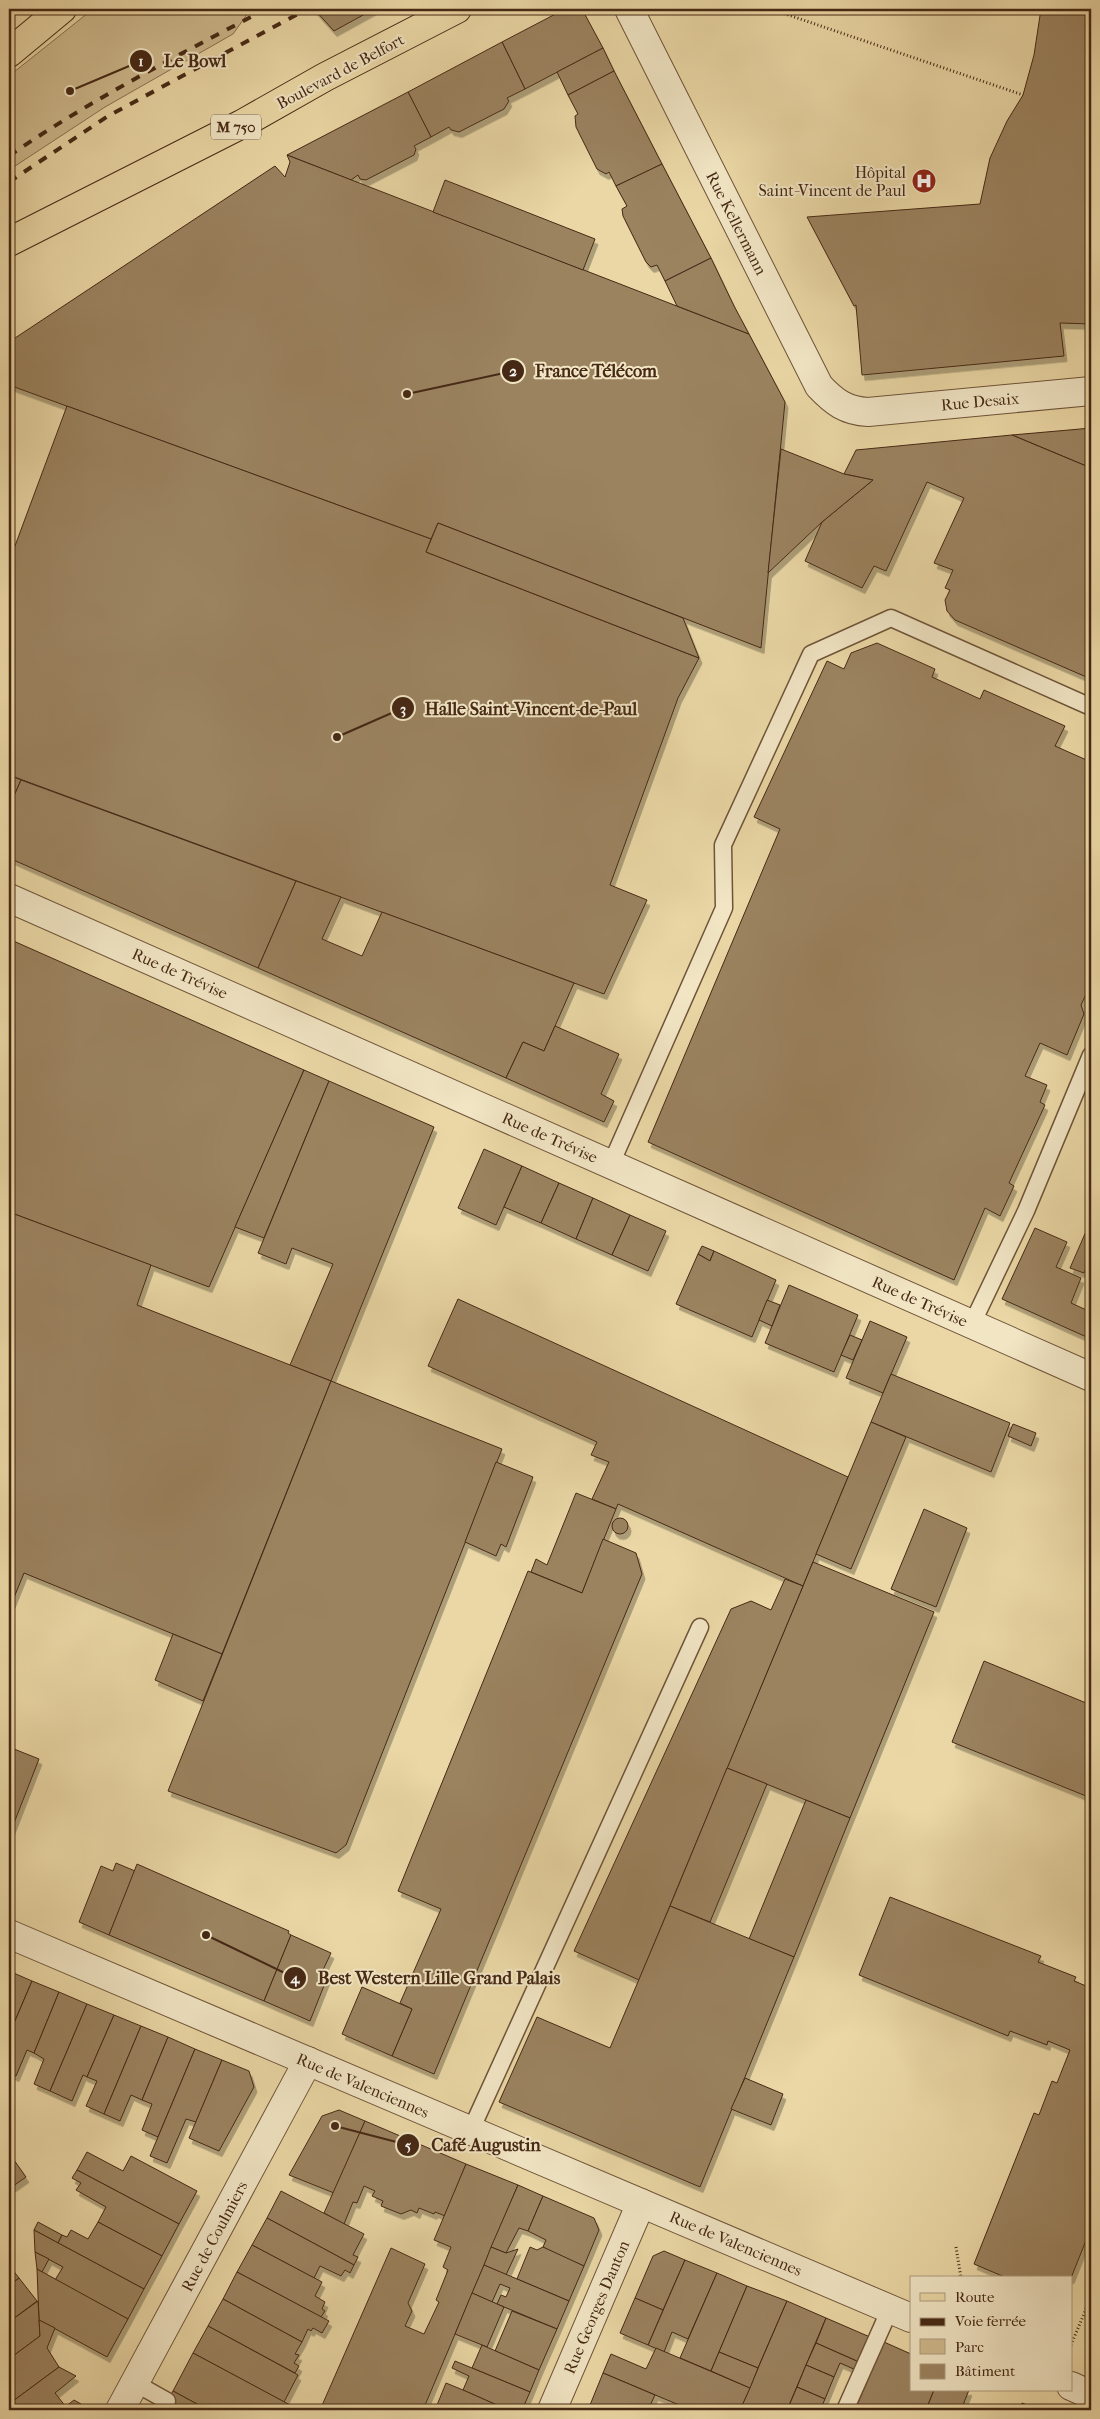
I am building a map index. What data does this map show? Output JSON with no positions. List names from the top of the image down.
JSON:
{
  "streets": {
    "main road": ["Boulevard de Belfort", "M 750"],
    "street": [
      "Rue Kellermann",
      "Rue Desaix",
      "Rue de Trévise",
      "Rue de Valenciennes",
      "Rue de Coulmiers",
      "Rue Georges Danton"
    ]
  },
  "crossings": [
    ["Rue Kellermann", "Rue Desaix"],
    ["Rue de Valenciennes", "Rue de Coulmiers"],
    ["Rue de Valenciennes", "Rue Georges Danton"]
  ],
  "places": {
    "other": [
      "Le Bowl",
      "France Télécom",
      "Halle Saint-Vincent-de-Paul",
      "Best Western Lille Grand Palais",
      "Café Augustin"
    ],
    "hospital": ["Hôpital Saint-Vincent de Paul"]
  },
  "legend": [
    "Route",
    "Voie ferrée",
    "Parc",
    "Bâtiment"
  ]
}
